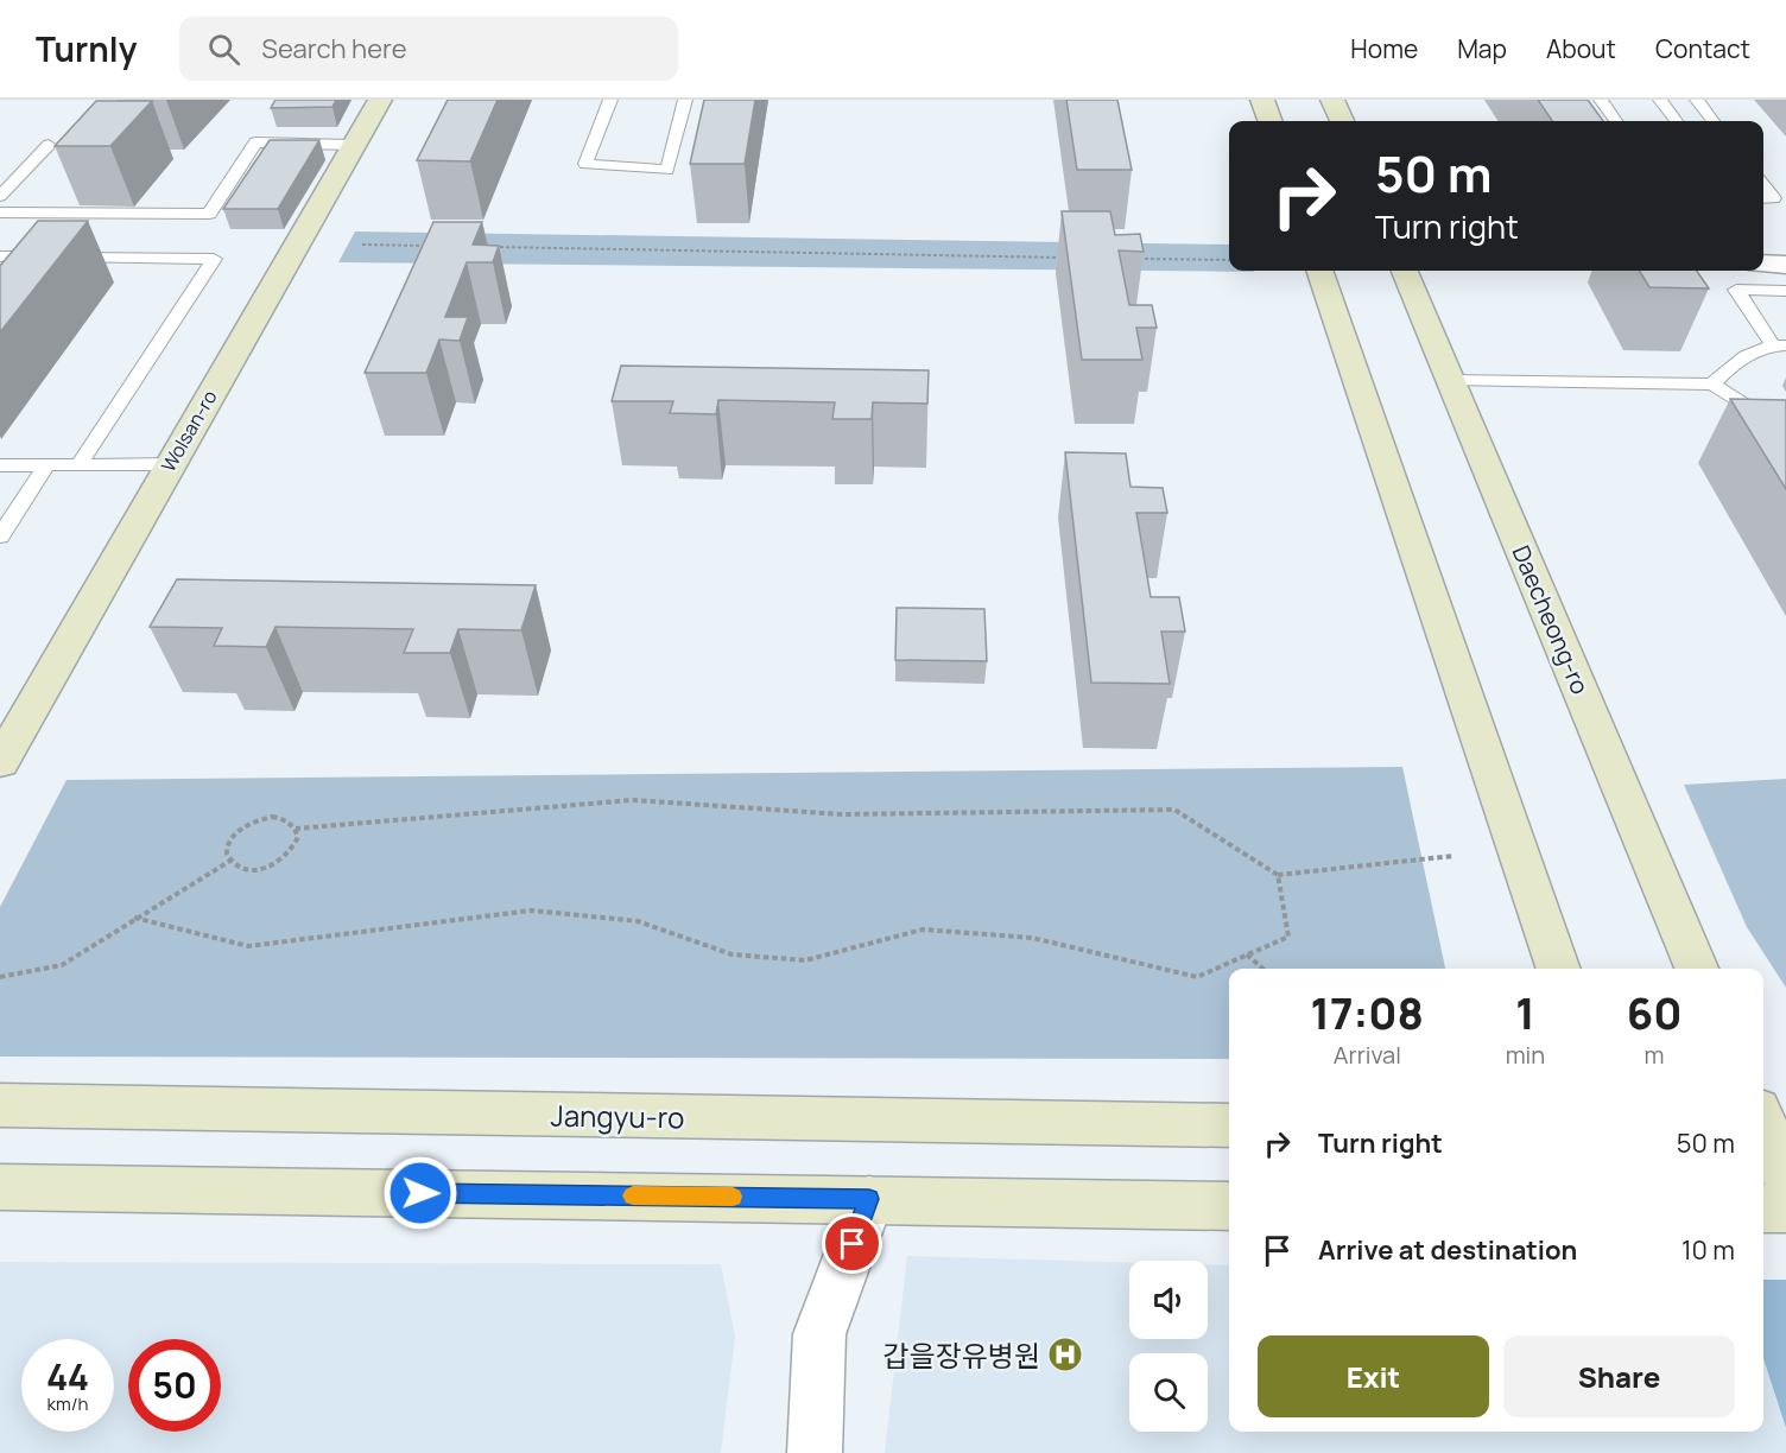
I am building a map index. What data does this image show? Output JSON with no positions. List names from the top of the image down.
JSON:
{
  "streets": {
    "main road": ["Wolsan-ro", "Daecheong-ro", "Jangyu-ro"]
  },
  "places": {
    "hospital": ["갑을장유병원"]
  },
  "page": {
    "header": "Turnly",
    "search": "Search here",
    "nav": [
      "Home",
      "Map",
      "About",
      "Contact"
    ],
    "turn": ["50 m", "Turn right"],
    "eta": [
      "17:08",
      "Arrival",
      "1",
      "min",
      "60",
      "m"
    ],
    "list": [
      {
        "name": "Turn right",
        "value": "50 m"
      },
      {
        "name": "Arrive at destination",
        "value": "10 m"
      }
    ],
    "buttons": ["Exit", "Share"],
    "speed": "44 km/h",
    "limit": "50"
  }
}
